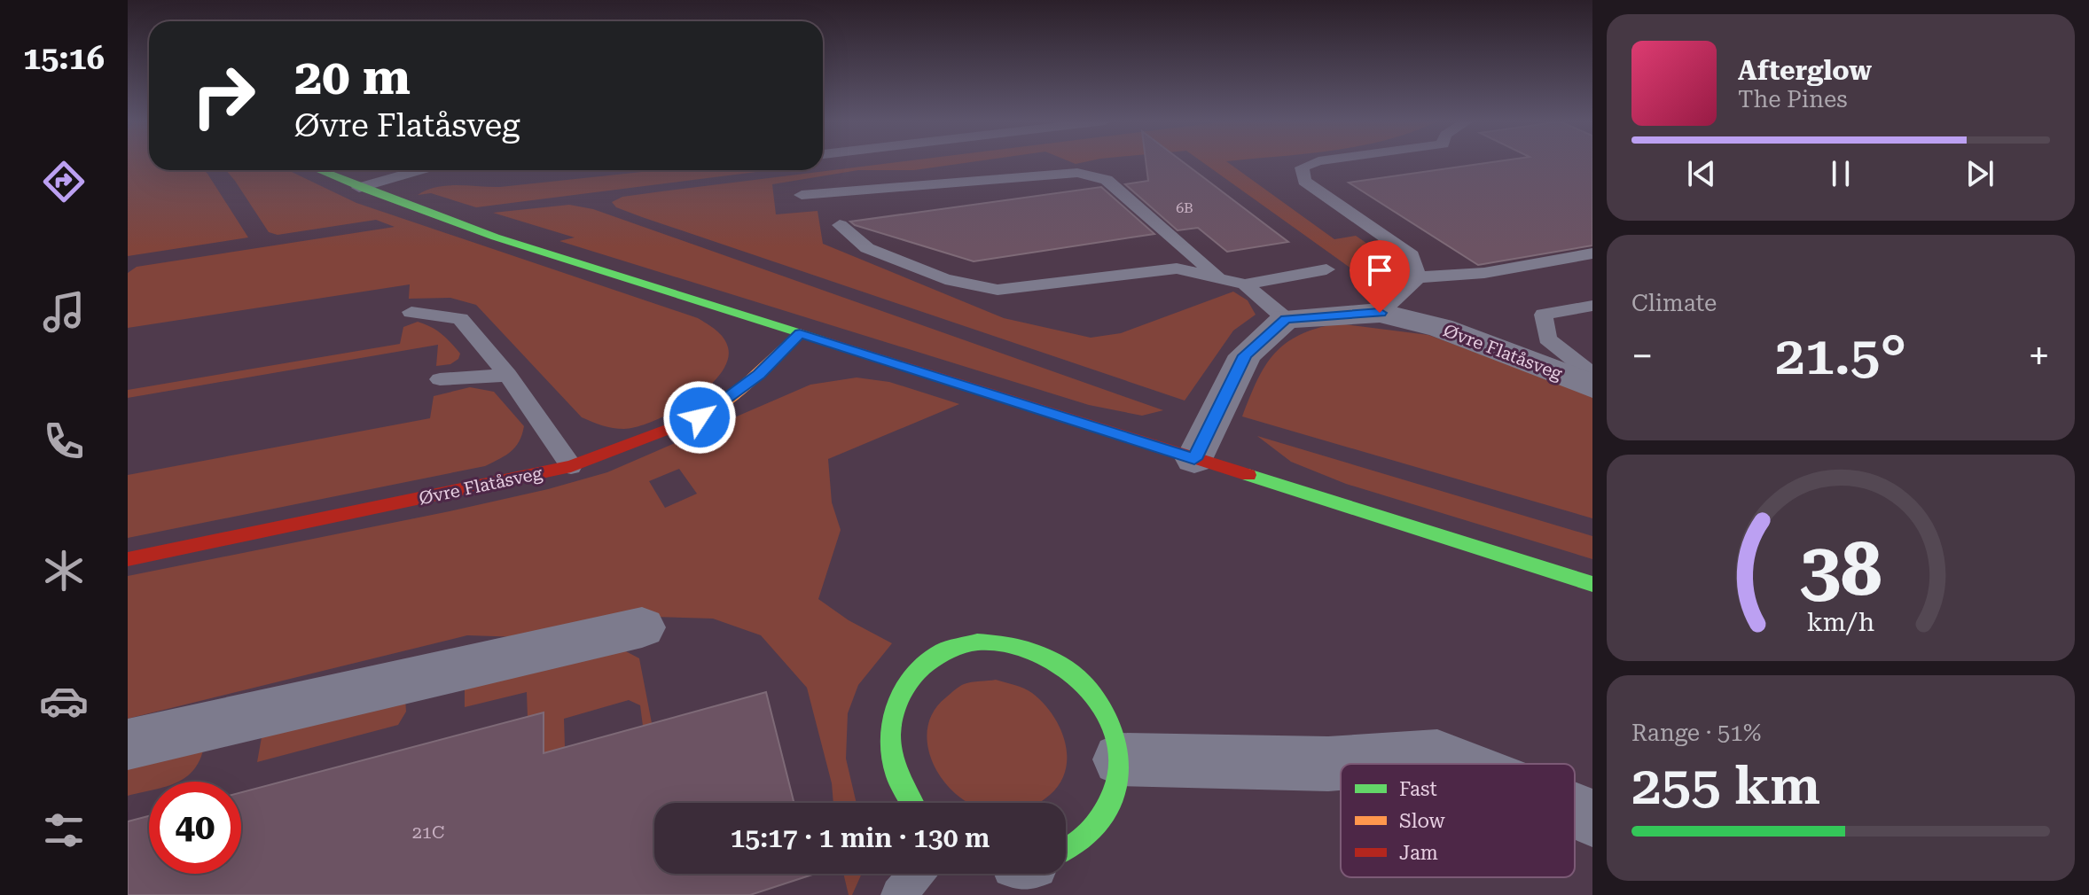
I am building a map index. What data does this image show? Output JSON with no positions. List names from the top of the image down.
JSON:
{
  "streets": {
    "street": ["Øvre Flatåsveg"]
  },
  "house_numbers": ["6B", "21C"],
  "legend": ["Fast", "Slow", "Jam"],
  "page": {
    "tabs": "15:16",
    "turn": ["20 m", "Øvre Flatåsveg"],
    "song": ["Afterglow", "The Pines"],
    "tile": [
      "Climate",
      ["Range · 51%", "255 km"]
    ],
    "heat": ["−", "21.5°", "+"],
    "limit": "40",
    "trip": "15:17 · 1 min · 130 m",
    "gauge": ["38", "km/h"]
  }
}
